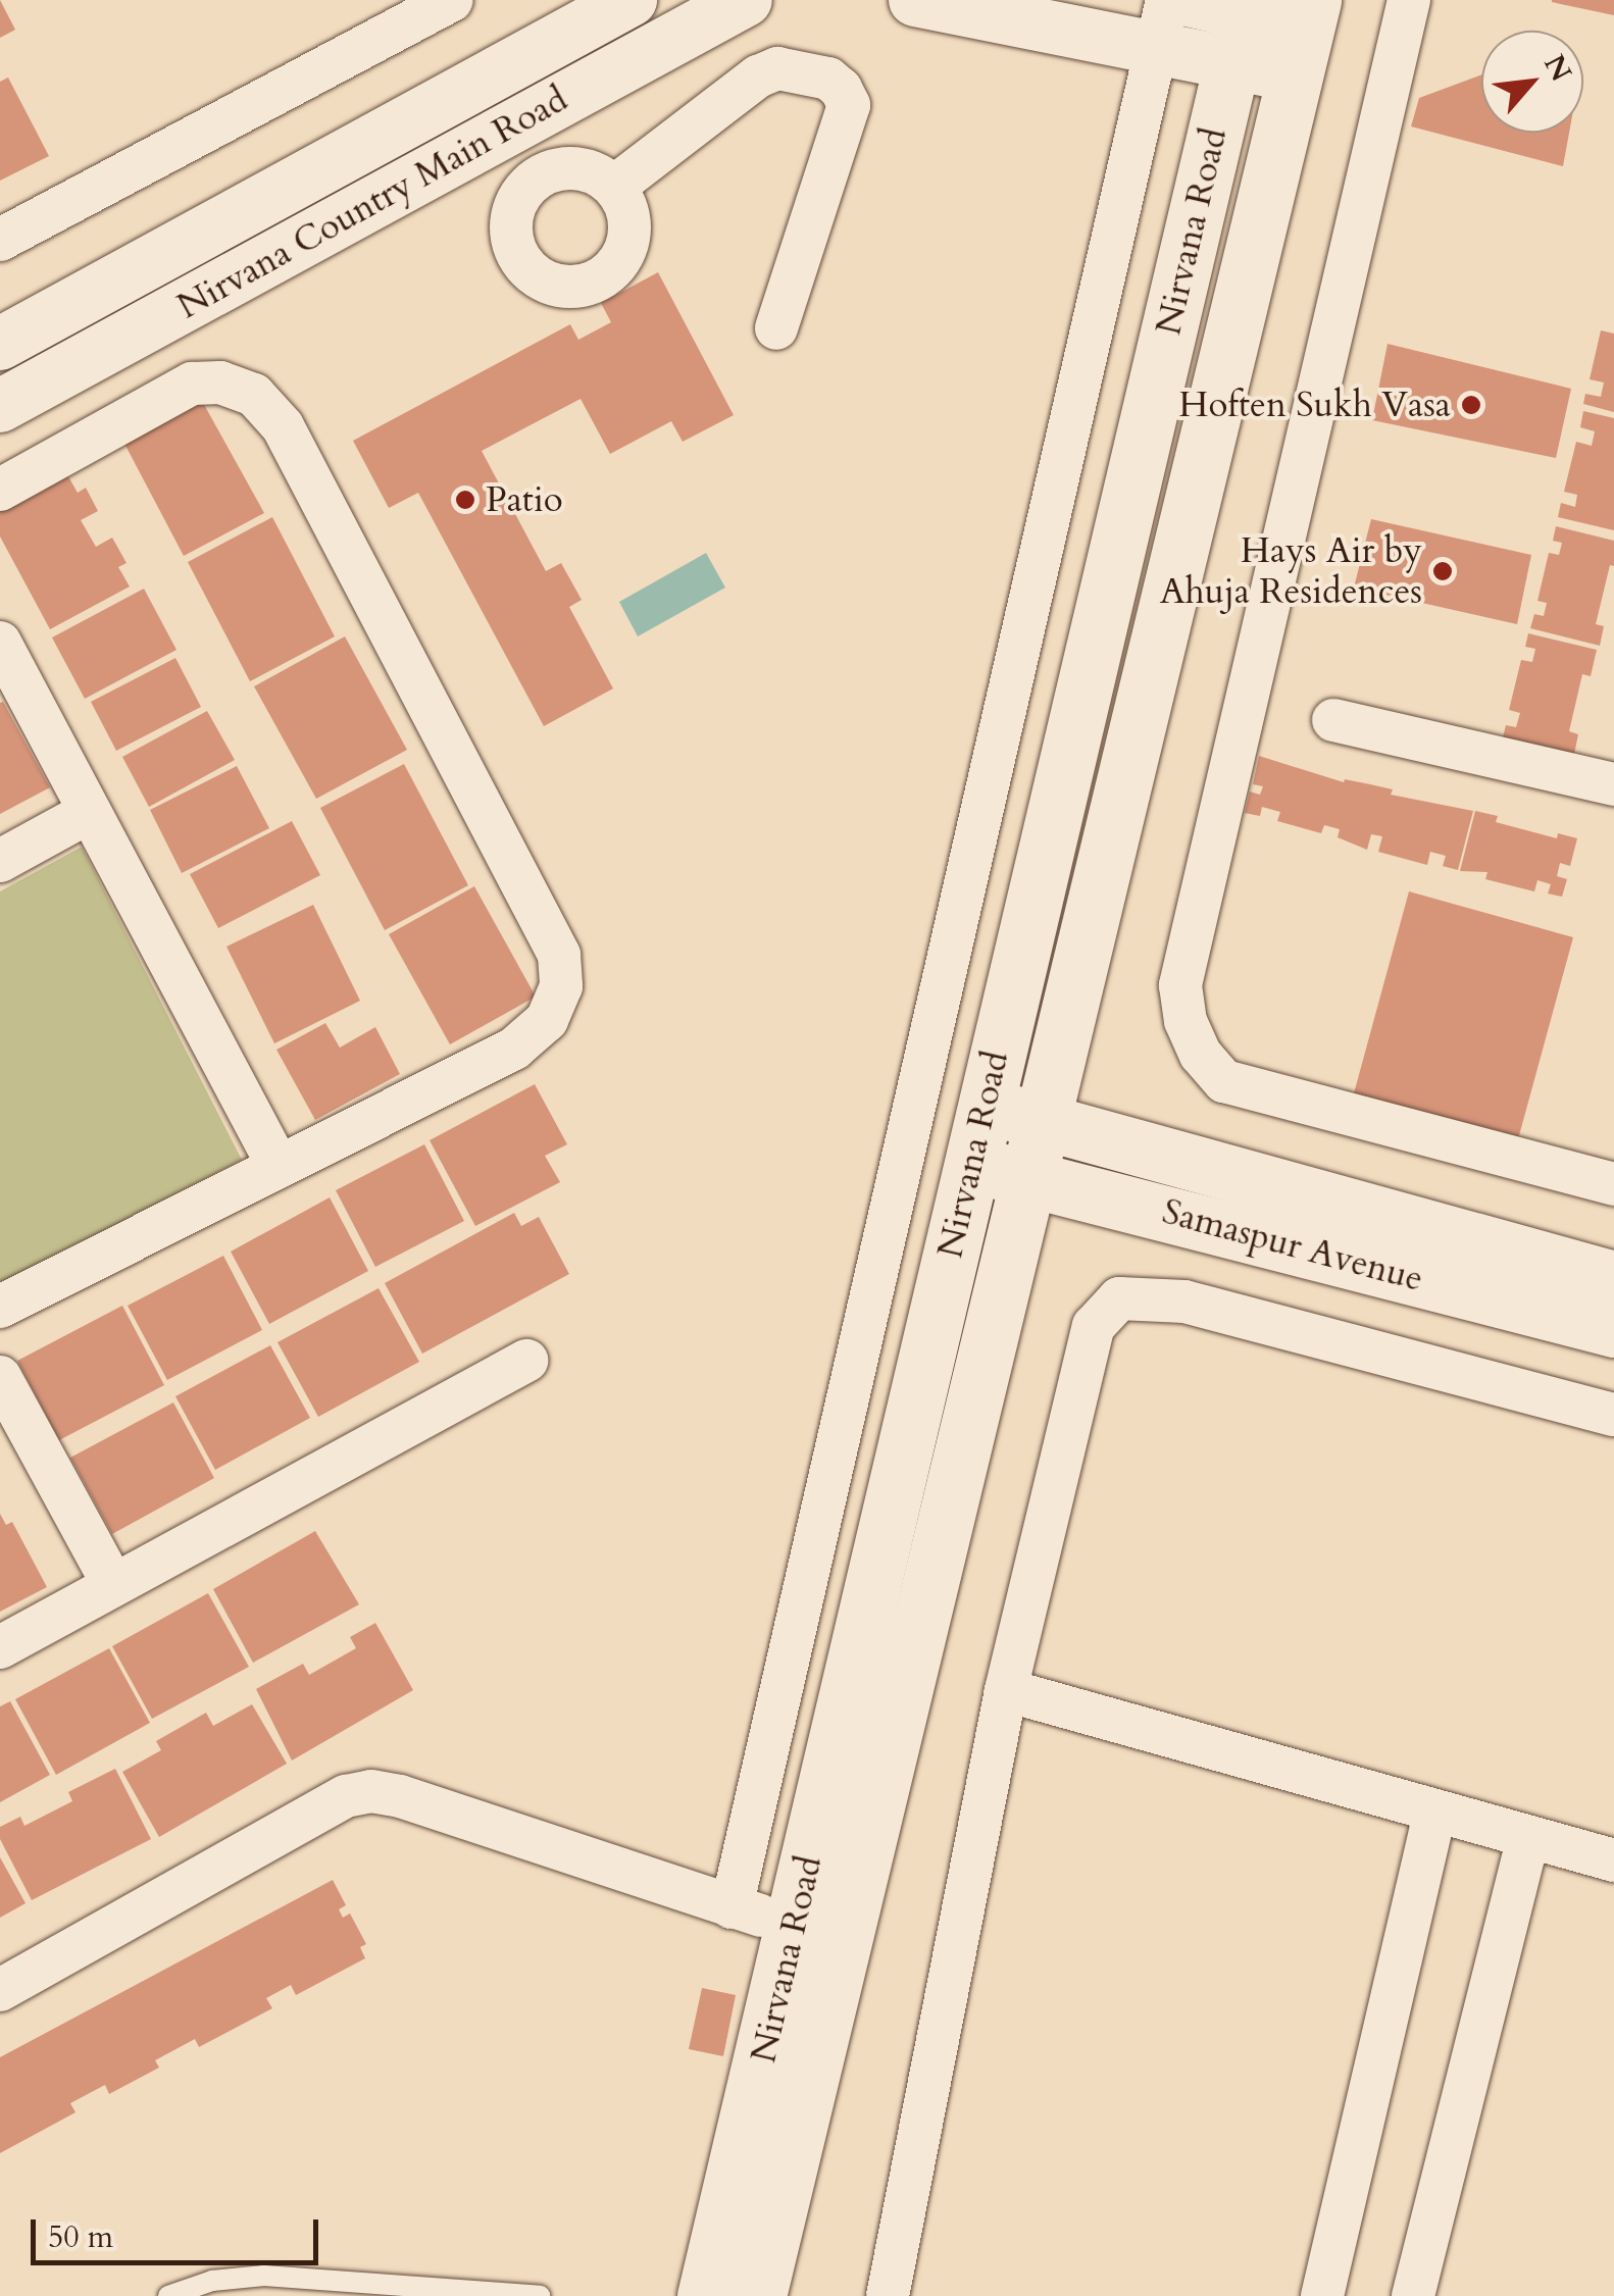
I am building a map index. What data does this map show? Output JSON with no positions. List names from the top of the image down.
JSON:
{
  "streets": {
    "main road": ["Nirvana Road", "Samaspur Avenue"],
    "street": ["Nirvana Country Main Road"]
  },
  "crossings": [
    ["Nirvana Road", "Samaspur Avenue"]
  ],
  "places": ["Hoften Sukh Vasa", "Patio", "Hays Air by Ahuja Residences"],
  "scale_bar": "50 m",
  "north": "top right"
}
